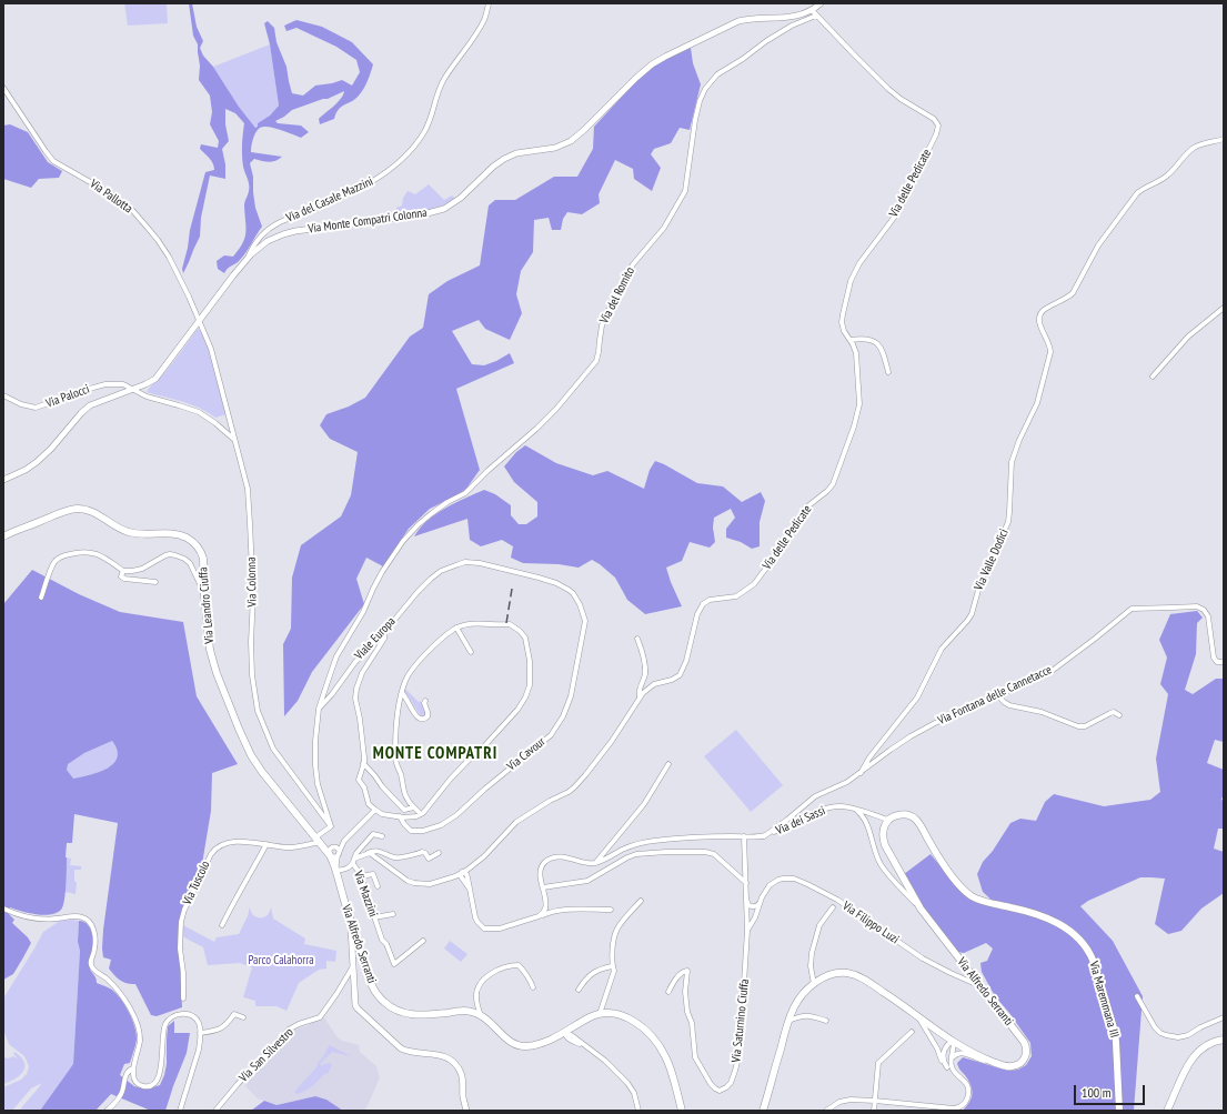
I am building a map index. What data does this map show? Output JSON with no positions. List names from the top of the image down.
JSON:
{
  "streets": {
    "main road": ["Via Leandro Ciuffa", "Via Alfredo Serranti", "Via Maremmana III"],
    "street": [
      "Via delle Pedicate",
      "Via Pallotta",
      "Via del Casale Mazzini",
      "Via Monte Compatri Colonna",
      "Via del Romito",
      "Via Palocci",
      "Via Valle Dodici",
      "Via Colonna",
      "Viale Europa",
      "Via Fontana delle Cannetacce",
      "Via Cavour",
      "Via dei Sassi",
      "Via Tuscolo",
      "Via Mazzini",
      "Via Filippo Luzi",
      "Via Saturnino Ciuffa",
      "Via San Silvestro"
    ]
  },
  "crossings": [
    ["Via delle Pedicate", "Via Monte Compatri Colonna"],
    ["Via delle Pedicate", "Via del Romito"],
    ["Via Pallotta", "Via Monte Compatri Colonna"],
    ["Via Pallotta", "Via Colonna"],
    ["Via del Casale Mazzini", "Via Monte Compatri Colonna"],
    ["Via Monte Compatri Colonna", "Via Palocci"],
    ["Via Monte Compatri Colonna", "Via Colonna"],
    ["Via del Romito", "Viale Europa"],
    ["Via Palocci", "Via Colonna"],
    ["Via Valle Dodici", "Via Fontana delle Cannetacce"],
    ["Via Leandro Ciuffa", "Via Tuscolo"],
    ["Via Leandro Ciuffa", "Via Alfredo Serranti"],
    ["Viale Europa", "Via Cavour"],
    ["Via Fontana delle Cannetacce", "Via dei Sassi"],
    ["Via dei Sassi", "Via Alfredo Serranti"],
    ["Via dei Sassi", "Via Maremmana III"],
    ["Via Tuscolo", "Via Alfredo Serranti"],
    ["Via Filippo Luzi", "Via Alfredo Serranti"],
    ["Via Filippo Luzi", "Via Saturnino Ciuffa"],
    ["Via Alfredo Serranti", "Via Maremmana III"]
  ],
  "districts": ["MONTE COMPATRI"],
  "parks": ["Parco Calahorra"],
  "scale_bar": "100 m"
}
